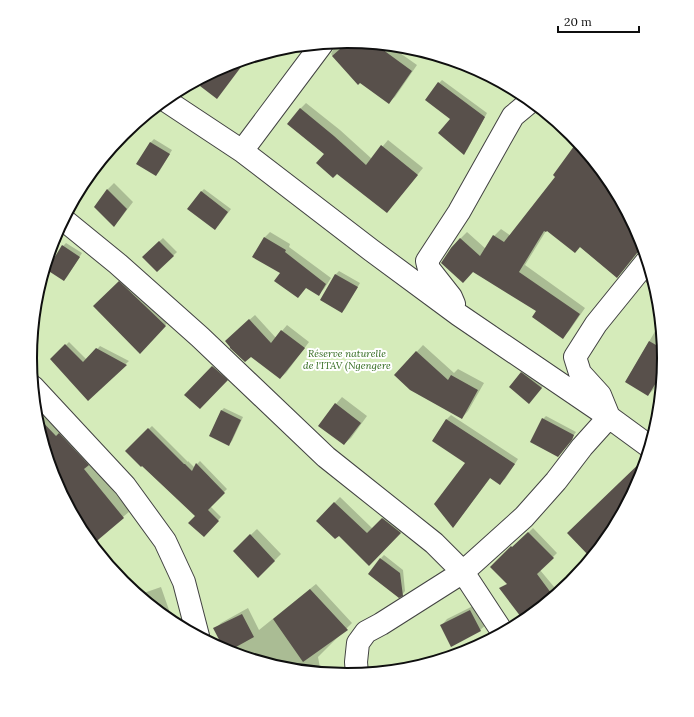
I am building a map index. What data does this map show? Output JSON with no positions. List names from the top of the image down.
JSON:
{
  "parks": ["Réserve naturelle de l'ITAV (Ngengere"],
  "scale_bar": "20 m"
}
